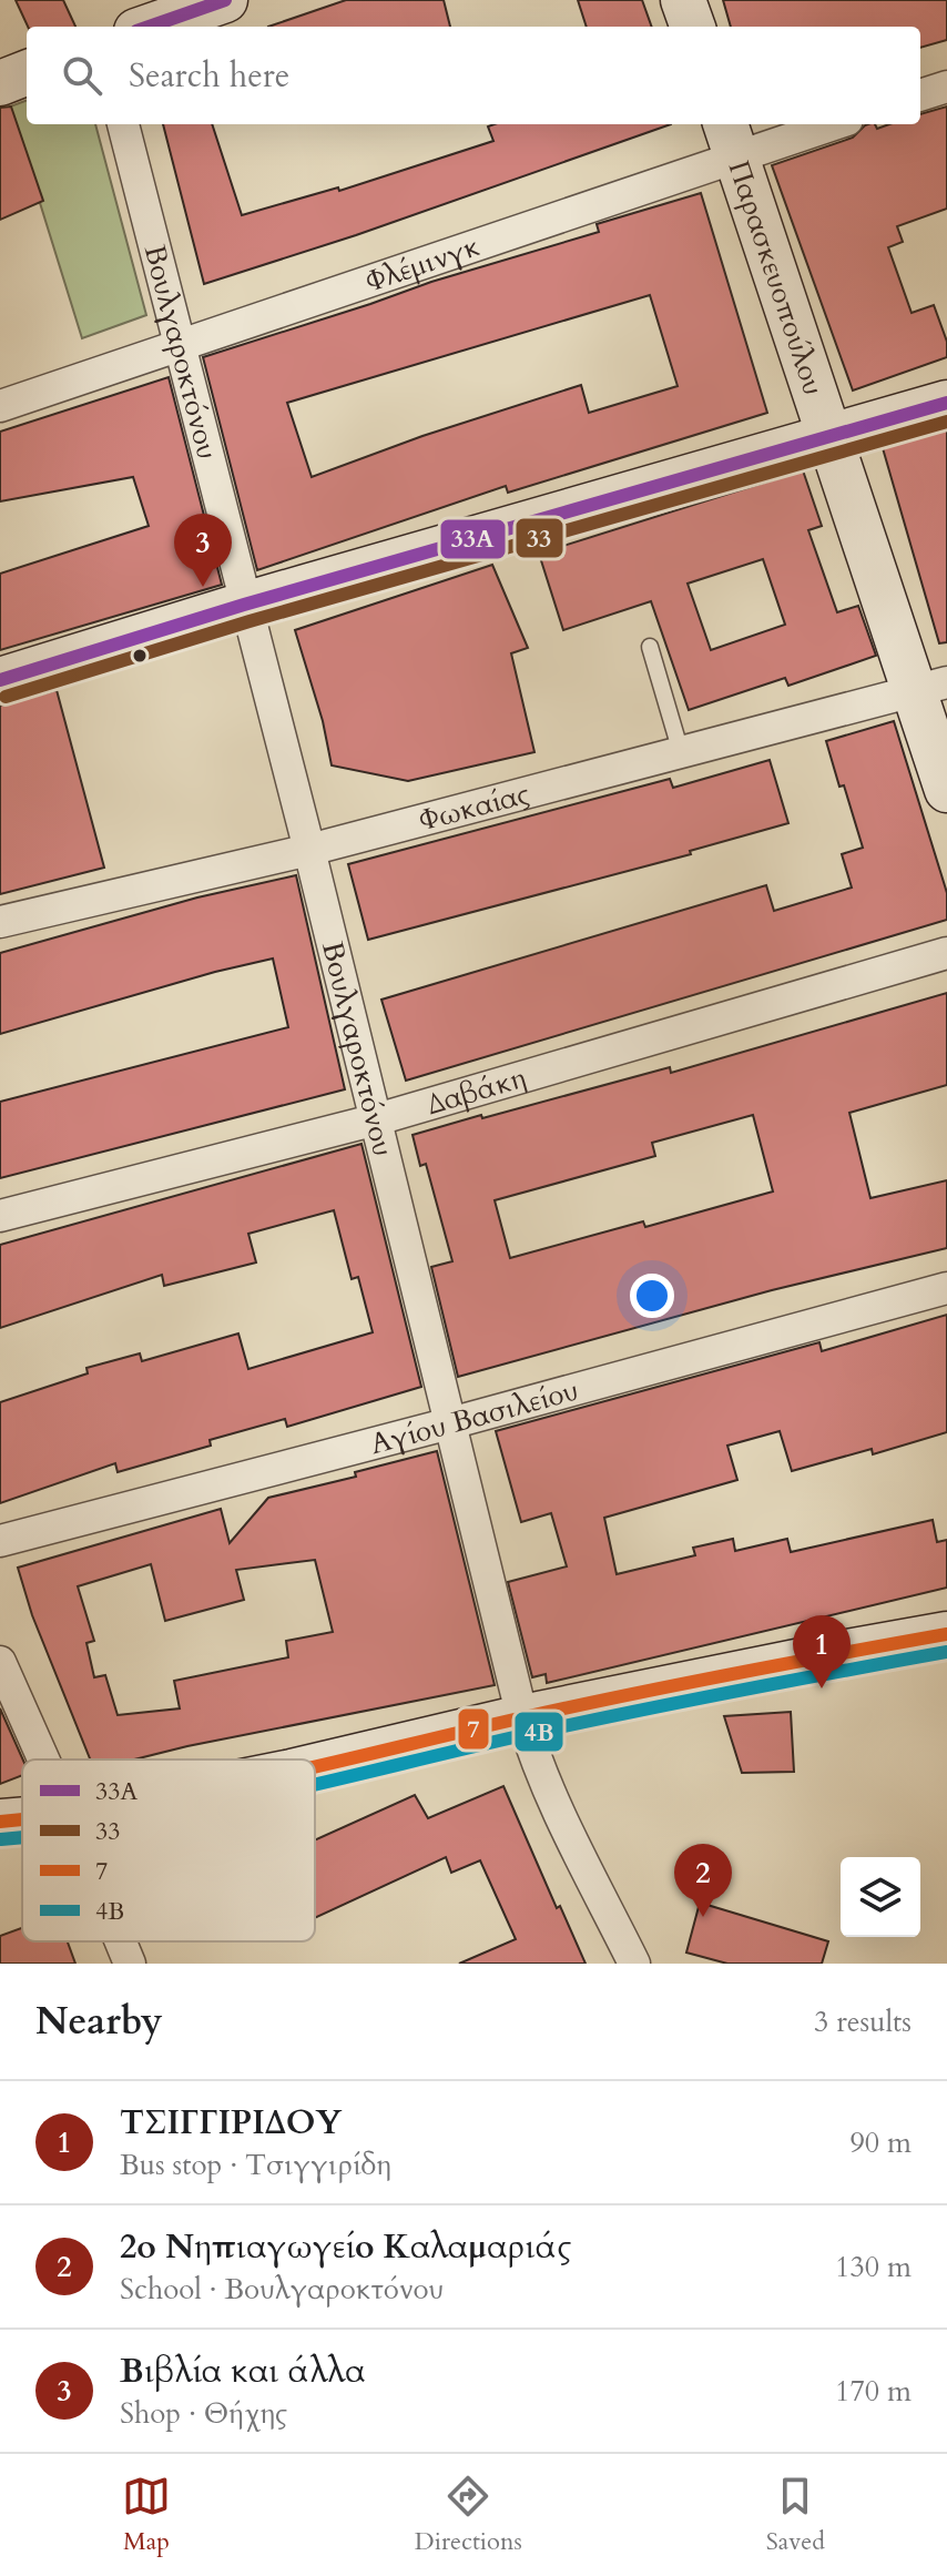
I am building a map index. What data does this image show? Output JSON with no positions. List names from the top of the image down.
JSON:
{
  "streets": {
    "street": [
      "Φλέμινγκ",
      "Παρασκευοπούλου",
      "Βουλγαροκτόνου",
      "Φωκαίας",
      "Δαβάκη",
      "Αγίου Βασιλείου"
    ]
  },
  "crossings": [
    ["Φλέμινγκ", "Παρασκευοπούλου"],
    ["Φλέμινγκ", "Βουλγαροκτόνου"],
    ["Παρασκευοπούλου", "Φωκαίας"],
    ["Βουλγαροκτόνου", "Φωκαίας"],
    ["Βουλγαροκτόνου", "Δαβάκη"],
    ["Βουλγαροκτόνου", "Αγίου Βασιλείου"]
  ],
  "lines": [
    "transit line 33A",
    "transit line 33",
    "transit line 7",
    "transit line 4Β"
  ],
  "legend": [
    "33A",
    "33",
    "7",
    "4Β"
  ],
  "page": {
    "search": "Search here",
    "pins": ["3", "1", "2"],
    "heading": ["Nearby", "3 results"],
    "list": [
      {
        "mark": "1",
        "name": "ΤΣΙΓΓΙΡΙΔΟΥ",
        "note": "Bus stop · Τσιγγιρίδη",
        "value": "90 m"
      },
      {
        "mark": "2",
        "name": "2ο Νηπιαγωγείο Καλαμαριάς",
        "note": "School · Βουλγαροκτόνου",
        "value": "130 m"
      },
      {
        "mark": "3",
        "name": "Βιβλία και άλλα",
        "note": "Shop · Θήχης",
        "value": "170 m"
      }
    ],
    "nav": ["Map", "Directions", "Saved"]
  }
}
